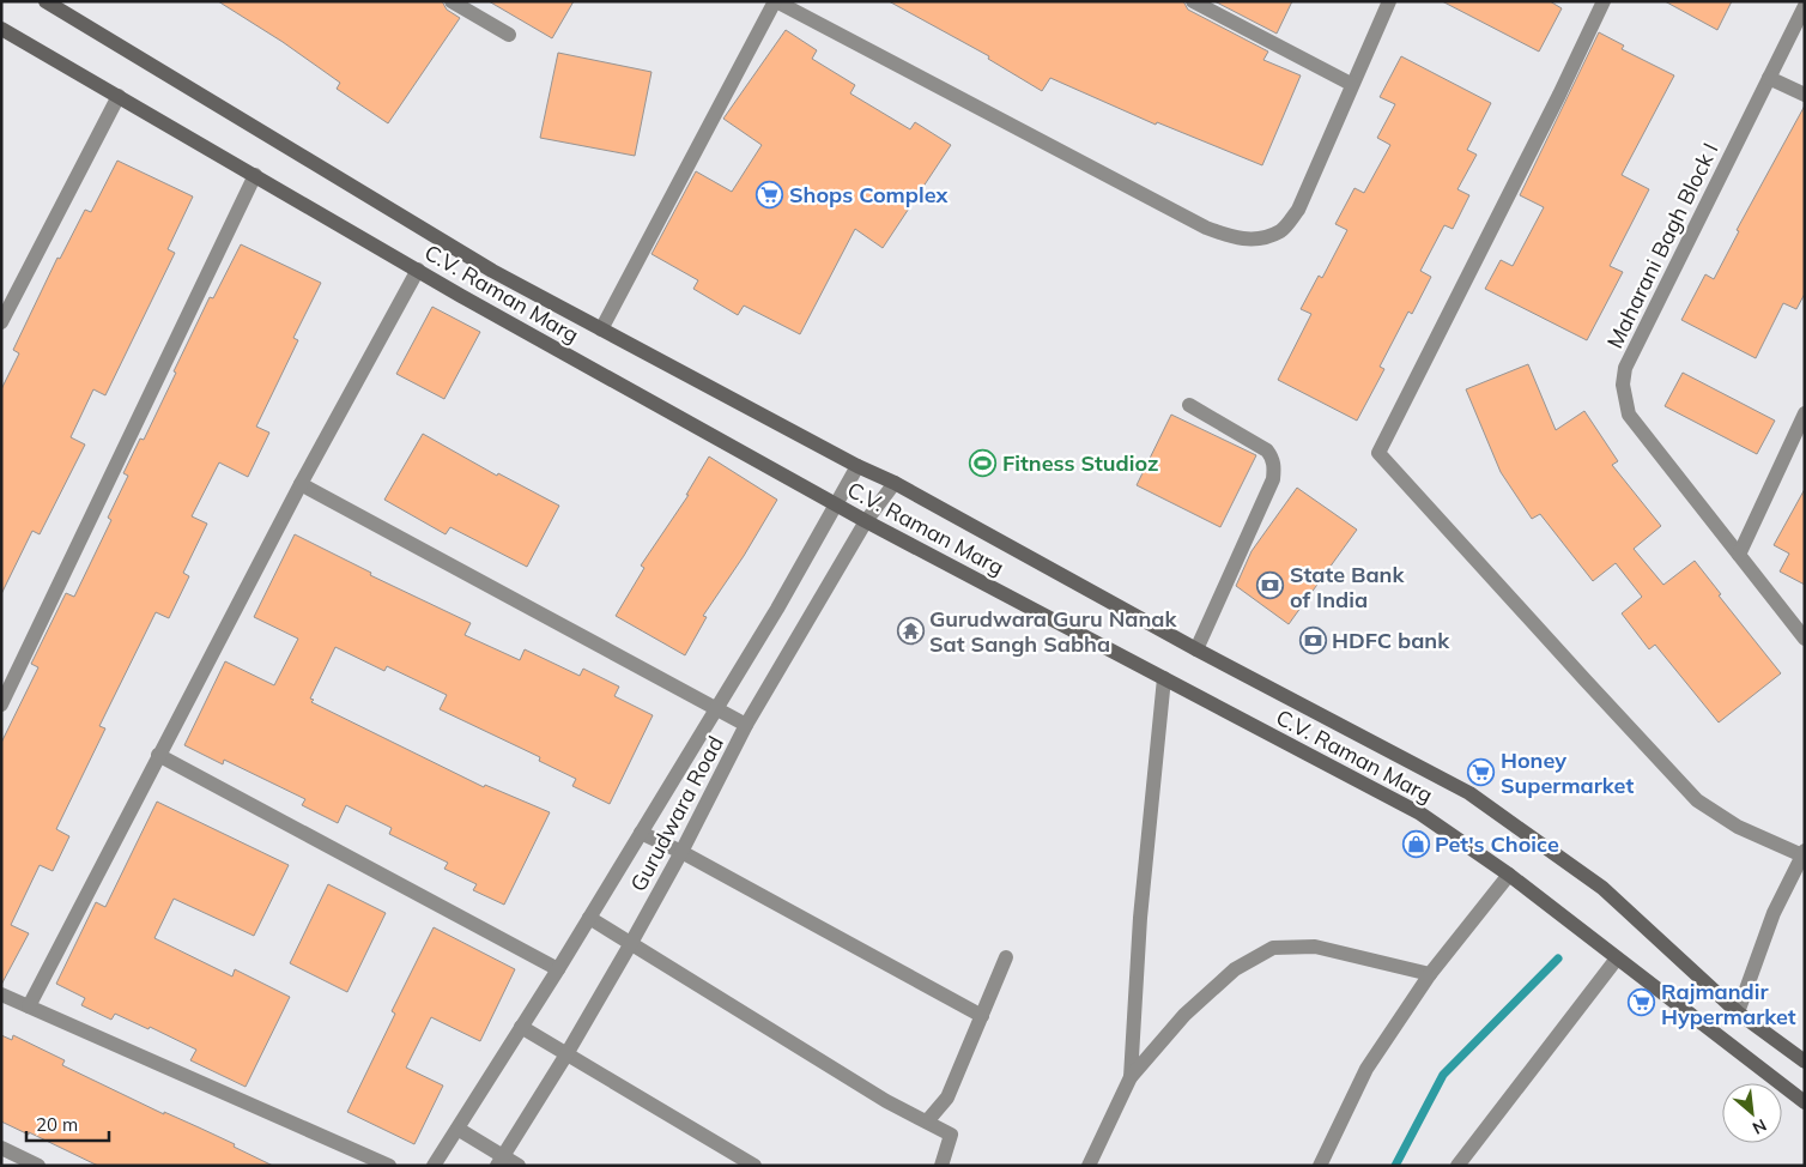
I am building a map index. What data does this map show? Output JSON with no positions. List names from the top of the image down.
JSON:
{
  "streets": {
    "main road": ["C.V. Raman Marg"],
    "street": ["Maharani Bagh Block I", "Gurudwara Road"]
  },
  "crossings": [
    ["C.V. Raman Marg", "Gurudwara Road"]
  ],
  "places": {
    "supermarket": ["Shops Complex", "Honey Supermarket", "Rajmandir Hypermarket"],
    "sports": ["Fitness Studioz"],
    "bank": ["State Bank of India", "HDFC bank"],
    "temple": ["Gurudwara Guru Nanak Sat Sangh Sabha"],
    "shop": ["Pet's Choice"]
  },
  "scale_bar": "20 m",
  "north": "bottom right"
}
